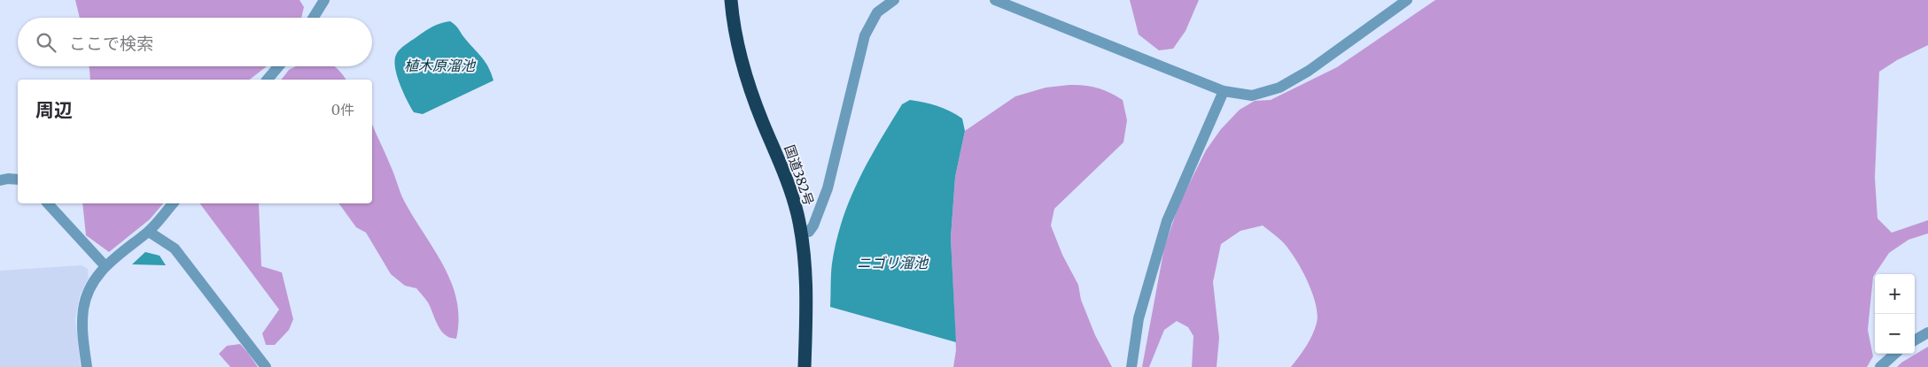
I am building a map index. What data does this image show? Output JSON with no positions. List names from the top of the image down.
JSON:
{
  "streets": {
    "highway": ["国道382号"]
  },
  "water": ["植木原溜池", "ニゴリ溜池"],
  "page": {
    "search": "ここで検索",
    "heading": ["周辺", "0件"],
    "map_buttons": ["+", "−"]
  }
}
